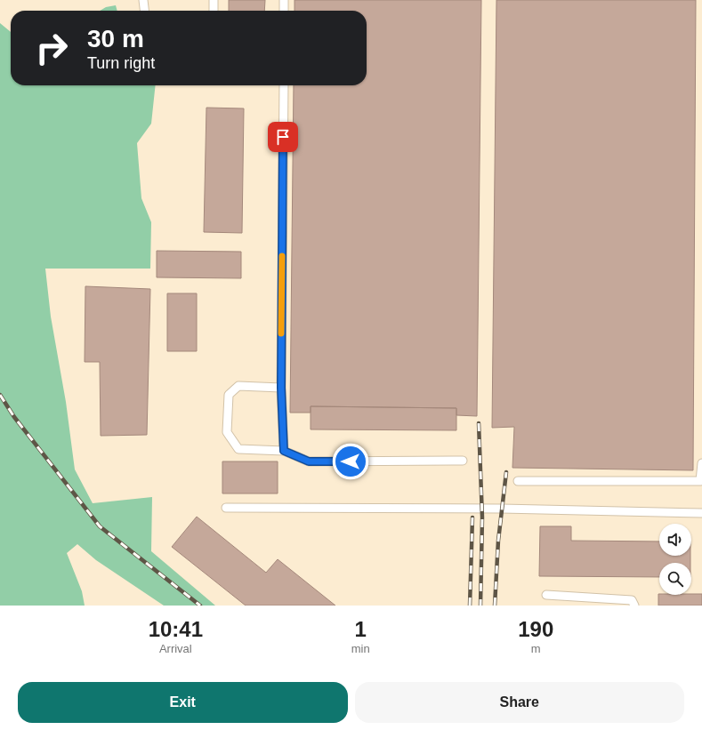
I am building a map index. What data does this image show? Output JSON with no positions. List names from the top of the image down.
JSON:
{
  "page": {
    "turn": ["30 m", "Turn right"],
    "eta": [
      "10:41",
      "Arrival",
      "1",
      "min",
      "190",
      "m"
    ],
    "buttons": ["Exit", "Share"]
  }
}
